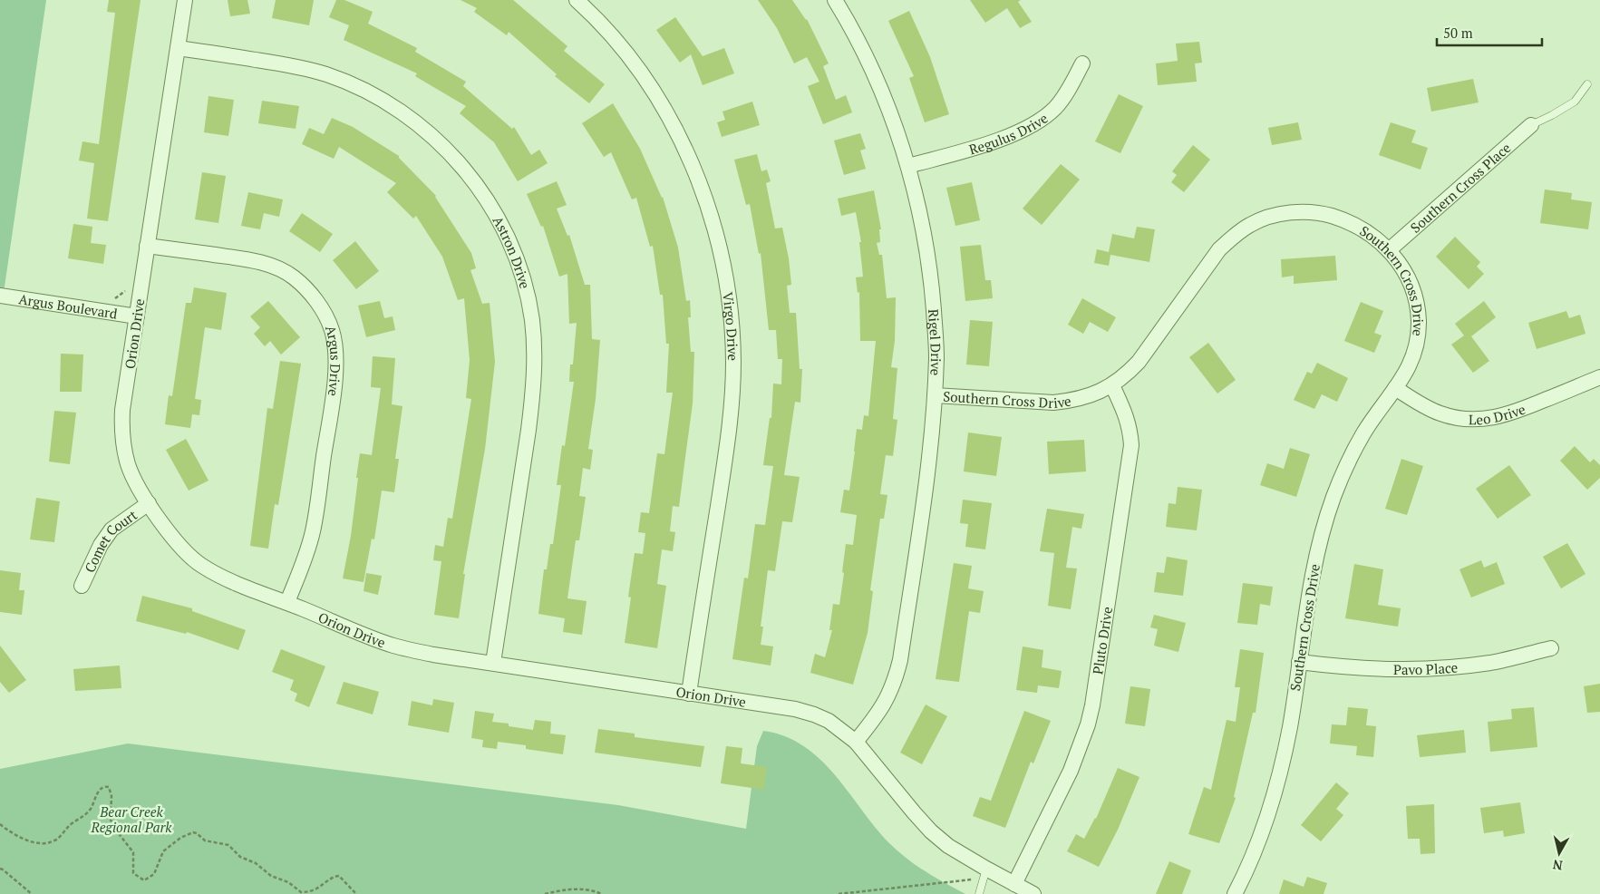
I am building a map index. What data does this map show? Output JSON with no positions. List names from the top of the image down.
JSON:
{
  "streets": {
    "street": [
      "Regulus Drive",
      "Southern Cross Place",
      "Astron Drive",
      "Southern Cross Drive",
      "Argus Boulevard",
      "Virgo Drive",
      "Orion Drive",
      "Rigel Drive",
      "Argus Drive",
      "Leo Drive",
      "Comet Court",
      "Pluto Drive",
      "Pavo Place"
    ]
  },
  "crossings": [
    ["Regulus Drive", "Rigel Drive"],
    ["Southern Cross Place", "Southern Cross Drive"],
    ["Astron Drive", "Orion Drive"],
    ["Southern Cross Drive", "Rigel Drive"],
    ["Southern Cross Drive", "Leo Drive"],
    ["Southern Cross Drive", "Pluto Drive"],
    ["Southern Cross Drive", "Pavo Place"],
    ["Argus Boulevard", "Orion Drive"],
    ["Virgo Drive", "Orion Drive"],
    ["Orion Drive", "Rigel Drive"],
    ["Orion Drive", "Argus Drive"],
    ["Orion Drive", "Comet Court"],
    ["Orion Drive", "Pluto Drive"]
  ],
  "parks": ["Bear Creek Regional Park"],
  "scale_bar": "50 m",
  "north": "bottom"
}
